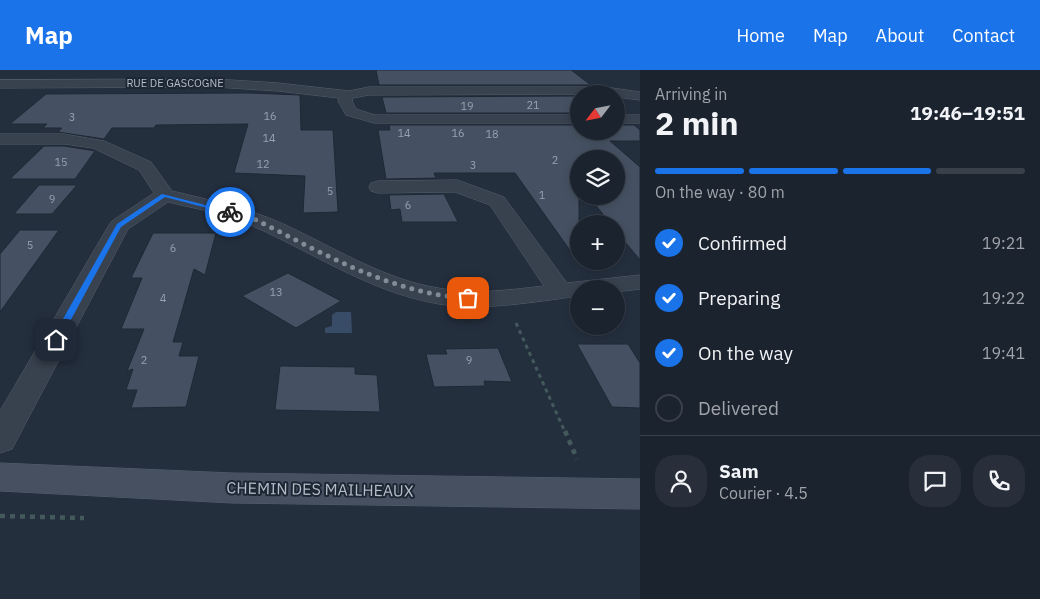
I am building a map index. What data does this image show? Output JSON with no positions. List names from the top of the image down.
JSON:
{
  "streets": {
    "street": ["RUE DE GASCOGNE", "CHEMIN DES MAILHEAUX"]
  },
  "house_numbers": [
    "21",
    "19",
    "16",
    "3",
    "14",
    "16",
    "18",
    "14",
    "2",
    "15",
    "12",
    "3",
    "5",
    "1",
    "9",
    "6",
    "5",
    "6",
    "13",
    "4",
    "2",
    "9"
  ],
  "north": "bottom left",
  "page": {
    "header": "Map",
    "nav": [
      "Home",
      "Map",
      "About",
      "Contact"
    ],
    "heading": ["2 min", "Arriving in", "19:46–19:51"],
    "panel": ["Sam", "Courier · 4.5"],
    "map_buttons": ["+", "−"],
    "bar": "On the way · 80 m",
    "list": [
      ["Confirmed", "19:21"],
      ["Preparing", "19:22"],
      ["On the way", "19:41"],
      "Delivered"
    ]
  }
}
